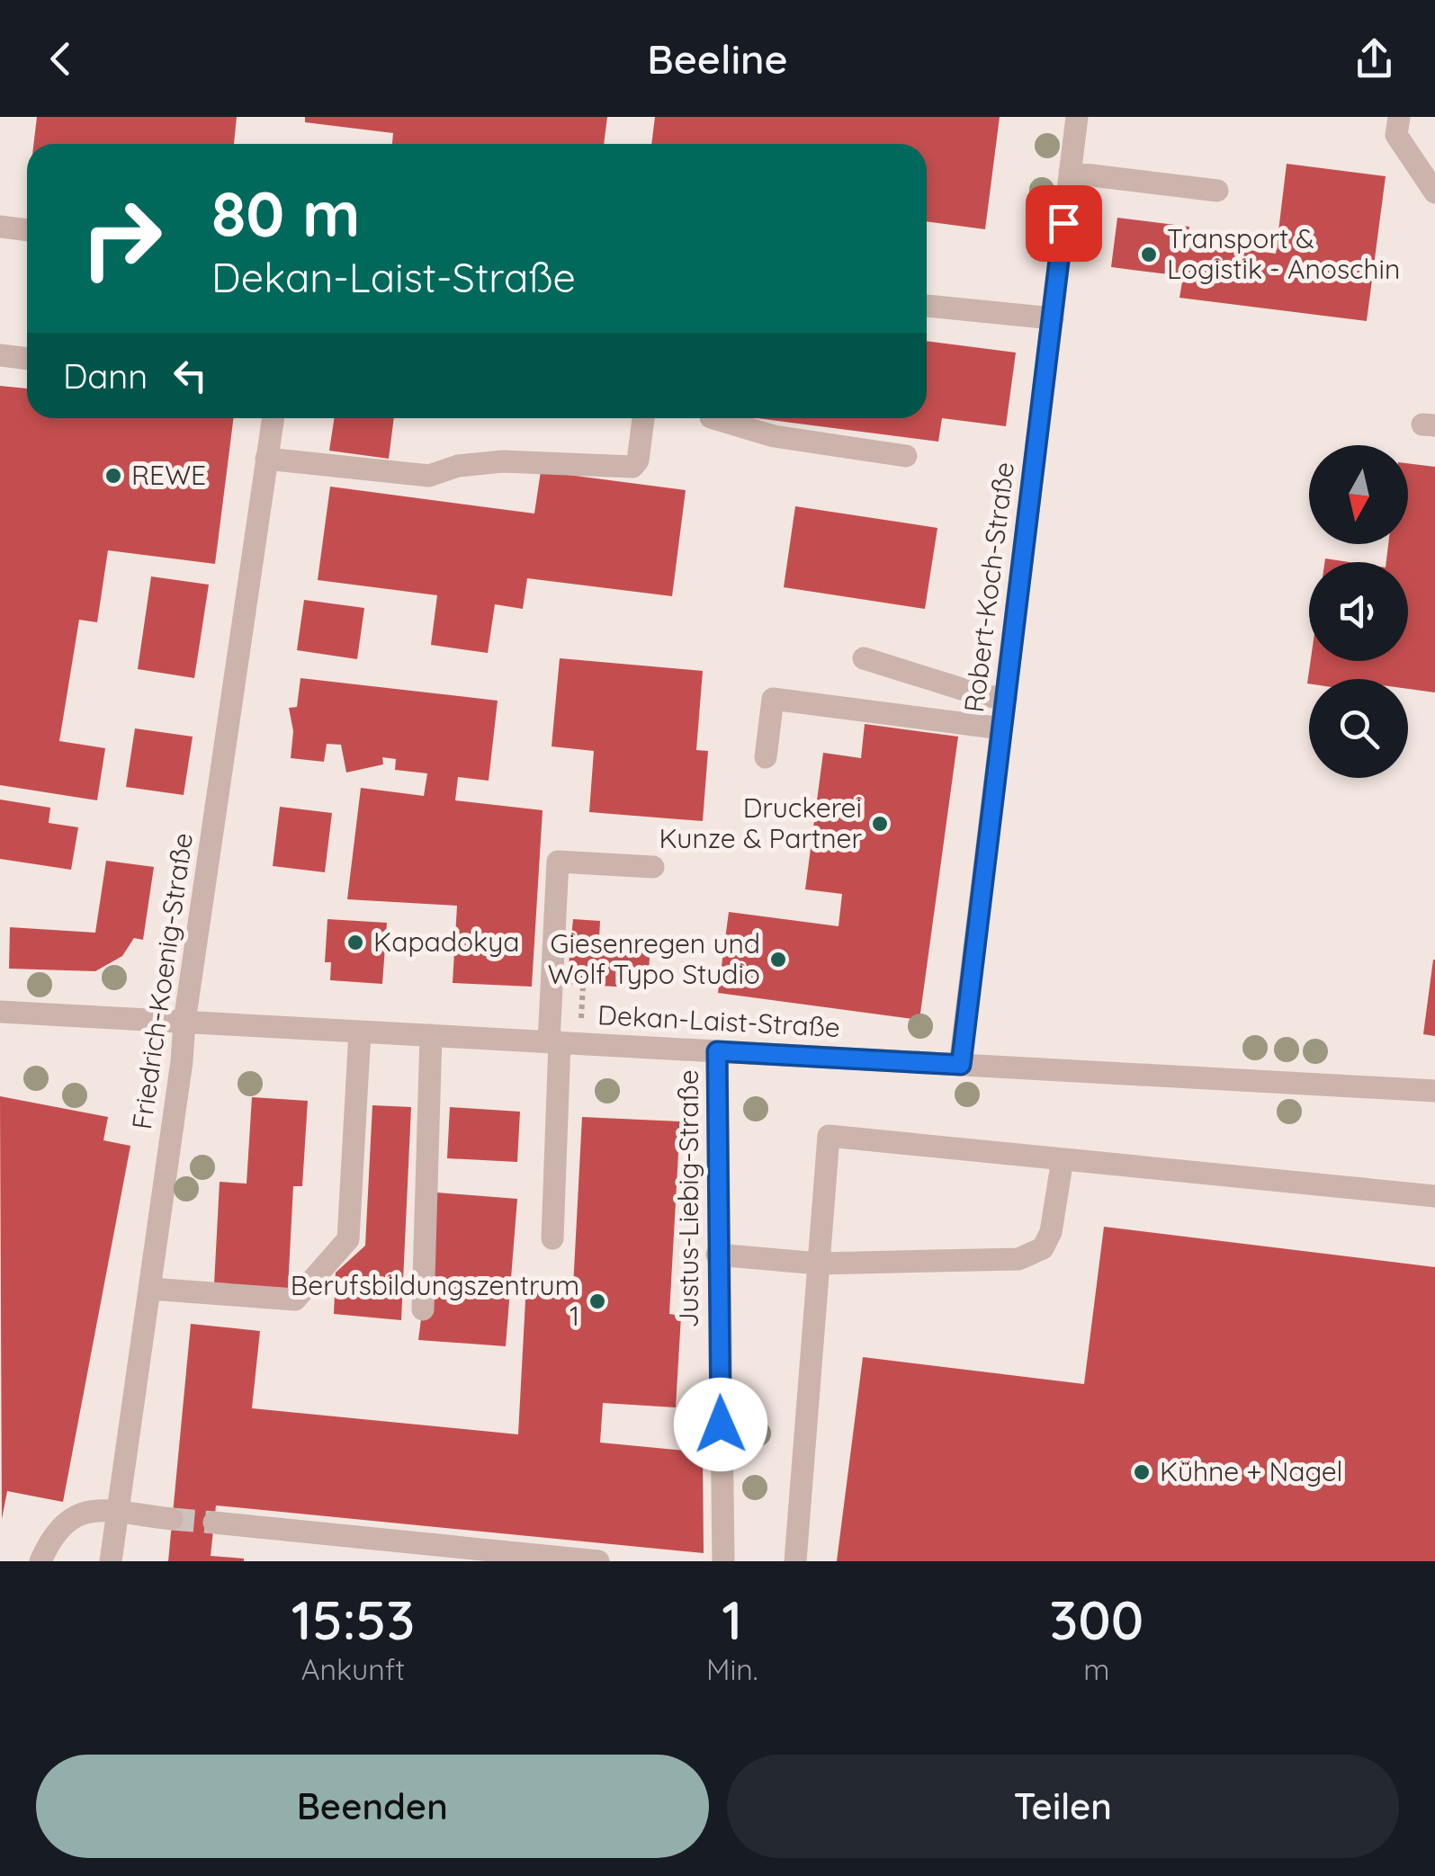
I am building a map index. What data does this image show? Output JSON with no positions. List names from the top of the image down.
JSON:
{
  "streets": {
    "street": [
      "Robert-Koch-Straße",
      "Friedrich-Koenig-Straße",
      "Dekan-Laist-Straße",
      "Justus-Liebig-Straße"
    ]
  },
  "crossings": [
    ["Robert-Koch-Straße", "Dekan-Laist-Straße"],
    ["Friedrich-Koenig-Straße", "Dekan-Laist-Straße"],
    ["Dekan-Laist-Straße", "Justus-Liebig-Straße"]
  ],
  "places": [
    "Transport & Logistik - Anoschin",
    "REWE",
    "Druckerei Kunze & Partner",
    "Kapadokya",
    "Giesenregen und Wolf Typo Studio",
    "Berufsbildungszentrum 1",
    "Kühne + Nagel"
  ],
  "north": "bottom",
  "page": {
    "header": "Beeline",
    "turn": ["80 m", "Dekan-Laist-Straße"],
    "then": "Dann",
    "eta": [
      "15:53",
      "Ankunft",
      "1",
      "Min.",
      "300",
      "m"
    ],
    "buttons": ["Beenden", "Teilen"]
  }
}
